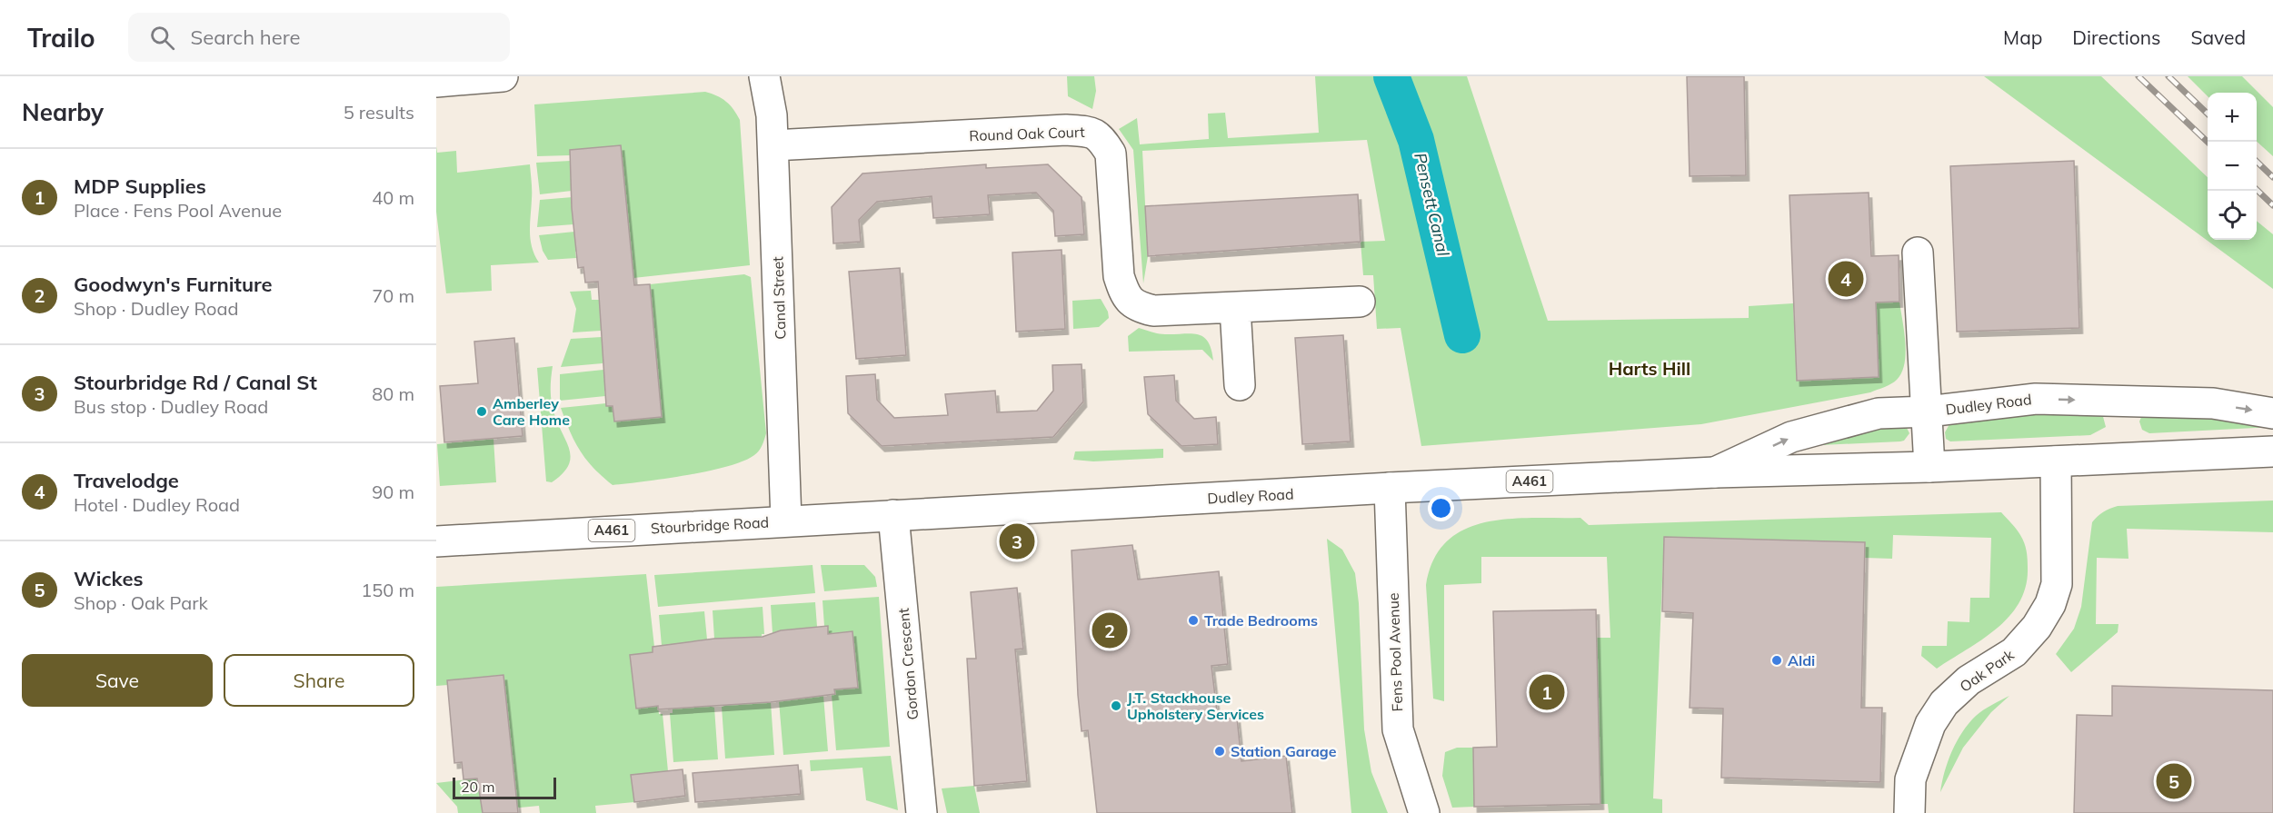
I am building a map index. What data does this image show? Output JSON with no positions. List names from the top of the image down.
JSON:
{
  "streets": {
    "street": [
      "Round Oak Court",
      "Canal Street",
      "Dudley Road",
      "A461",
      "Stourbridge Road",
      "Fens Pool Avenue",
      "Gordon Crescent",
      "Oak Park"
    ]
  },
  "crossings": [
    ["Round Oak Court", "Canal Street"],
    ["Canal Street", "Dudley Road"],
    ["Canal Street", "Stourbridge Road"],
    ["Dudley Road", "Stourbridge Road"],
    ["Dudley Road", "Fens Pool Avenue"],
    ["Dudley Road", "Gordon Crescent"],
    ["Dudley Road", "Oak Park"]
  ],
  "districts": ["Harts Hill"],
  "water": ["Pensett Canal"],
  "places": [
    "Amberley Care Home",
    "Trade Bedrooms",
    "Aldi",
    "J.T. Stackhouse Upholstery Services",
    "Station Garage"
  ],
  "scale_bar": "20 m",
  "page": {
    "header": "Trailo",
    "search": "Search here",
    "nav": ["Map", "Directions", "Saved"],
    "heading": ["Nearby", "5 results"],
    "map_buttons": ["+", "−"],
    "list": [
      {
        "mark": "1",
        "name": "MDP Supplies",
        "note": "Place · Fens Pool Avenue",
        "value": "40 m"
      },
      {
        "mark": "2",
        "name": "Goodwyn's Furniture",
        "note": "Shop · Dudley Road",
        "value": "70 m"
      },
      {
        "mark": "3",
        "name": "Stourbridge Rd / Canal St",
        "note": "Bus stop · Dudley Road",
        "value": "80 m"
      },
      {
        "mark": "4",
        "name": "Travelodge",
        "note": "Hotel · Dudley Road",
        "value": "90 m"
      },
      {
        "mark": "5",
        "name": "Wickes",
        "note": "Shop · Oak Park",
        "value": "150 m"
      }
    ],
    "pins": [
      "4",
      "3",
      "2",
      "1",
      "5"
    ],
    "buttons": ["Save", "Share"],
    "scale": "20 m"
  }
}
